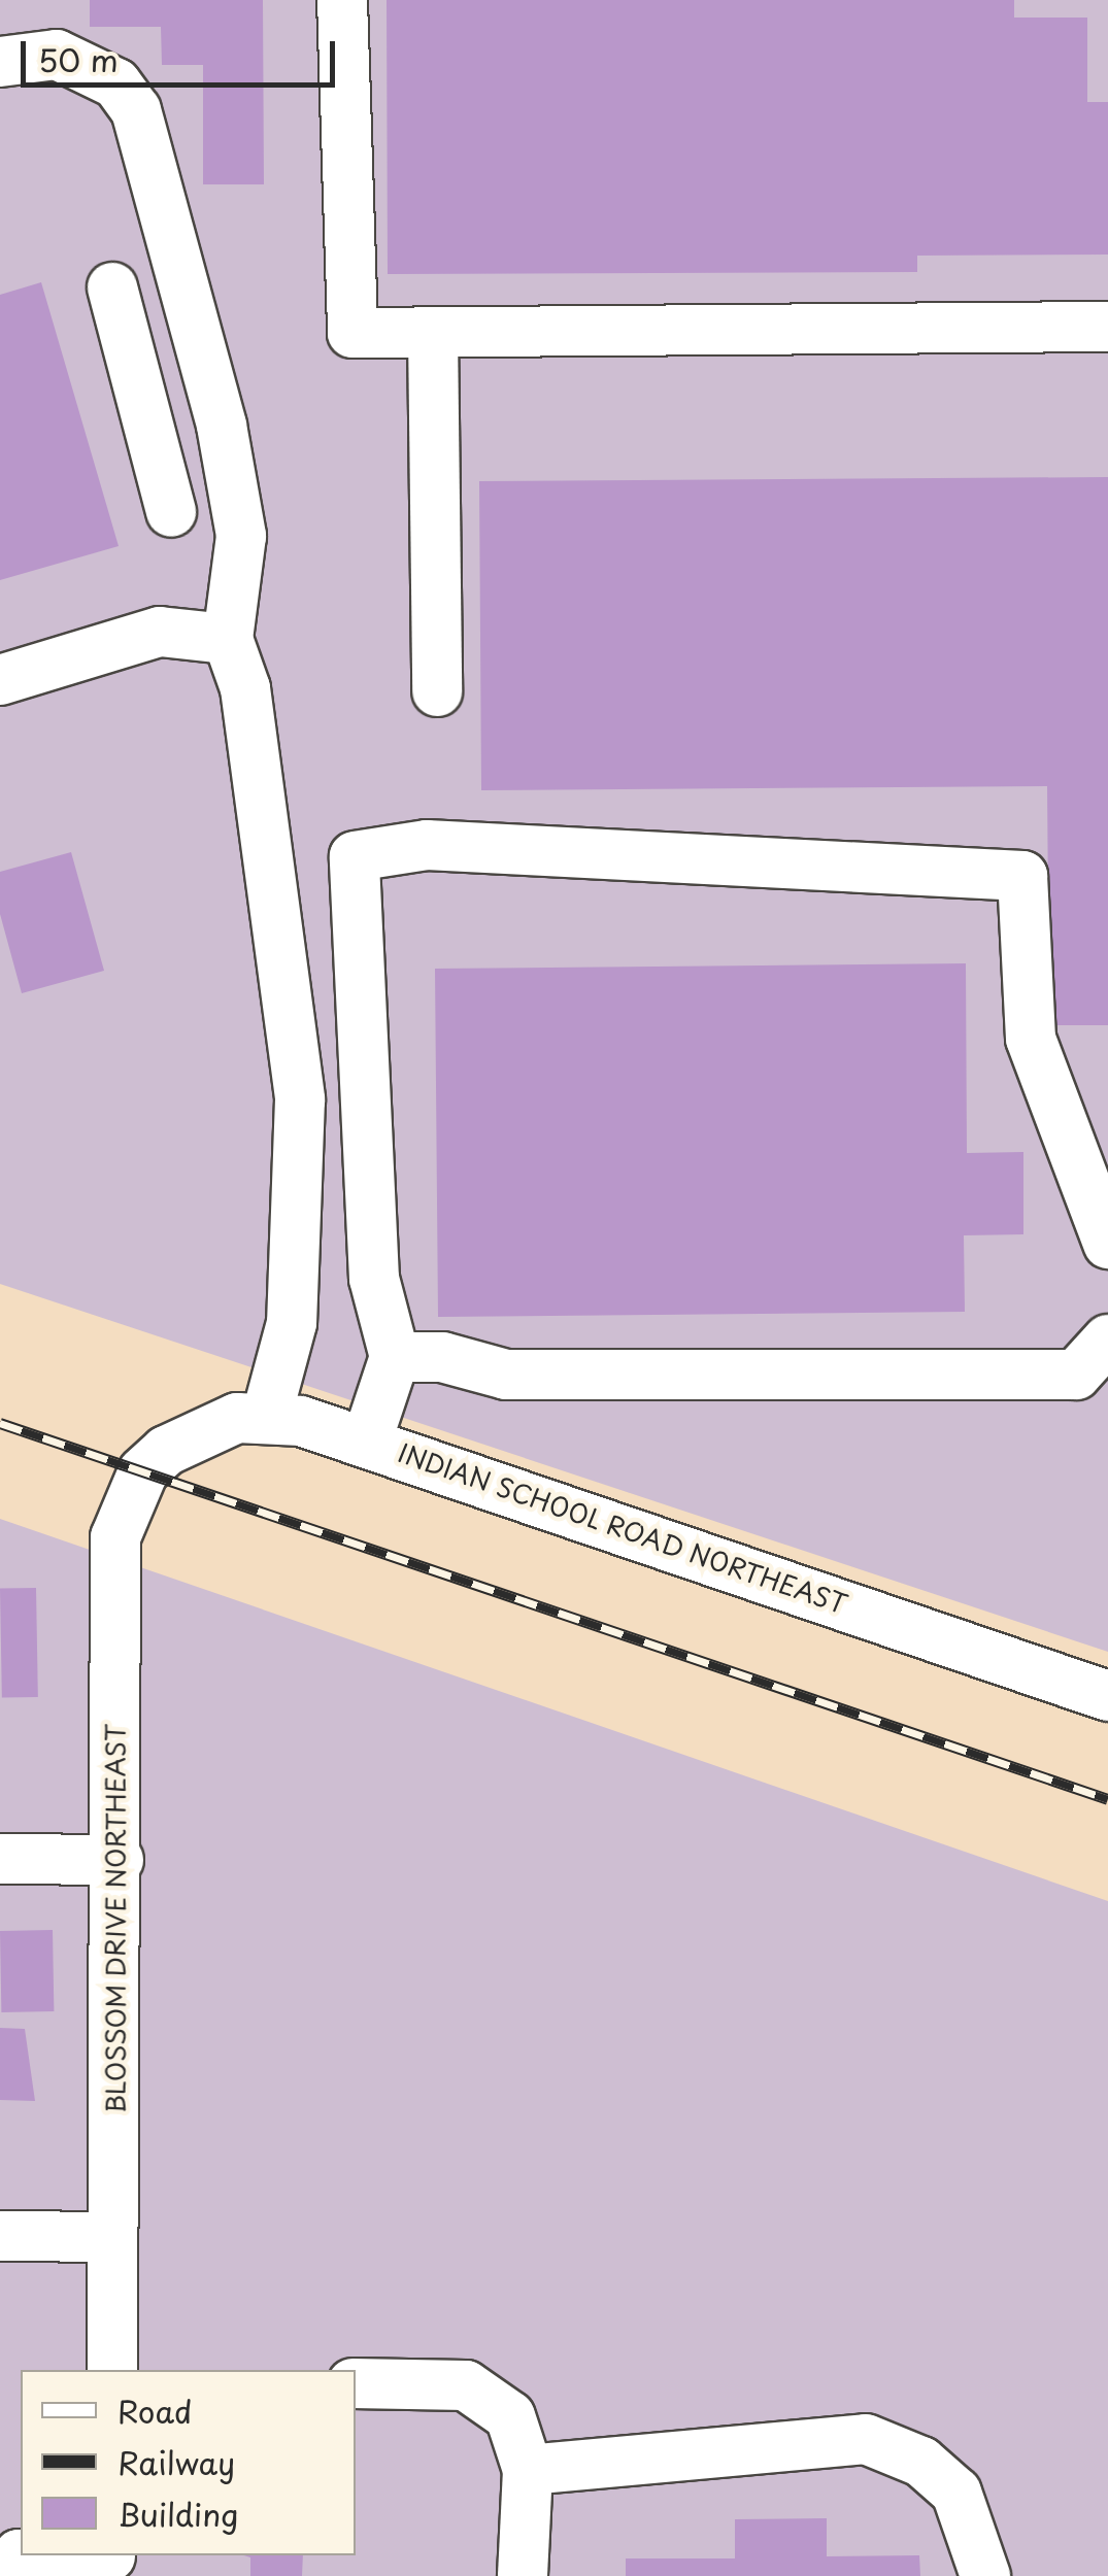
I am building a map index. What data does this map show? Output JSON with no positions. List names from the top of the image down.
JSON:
{
  "streets": {
    "street": ["INDIAN SCHOOL ROAD NORTHEAST", "BLOSSOM DRIVE NORTHEAST"]
  },
  "crossings": [
    ["INDIAN SCHOOL ROAD NORTHEAST", "BLOSSOM DRIVE NORTHEAST"]
  ],
  "legend": ["Road", "Railway", "Building"],
  "scale_bar": "50 m"
}
